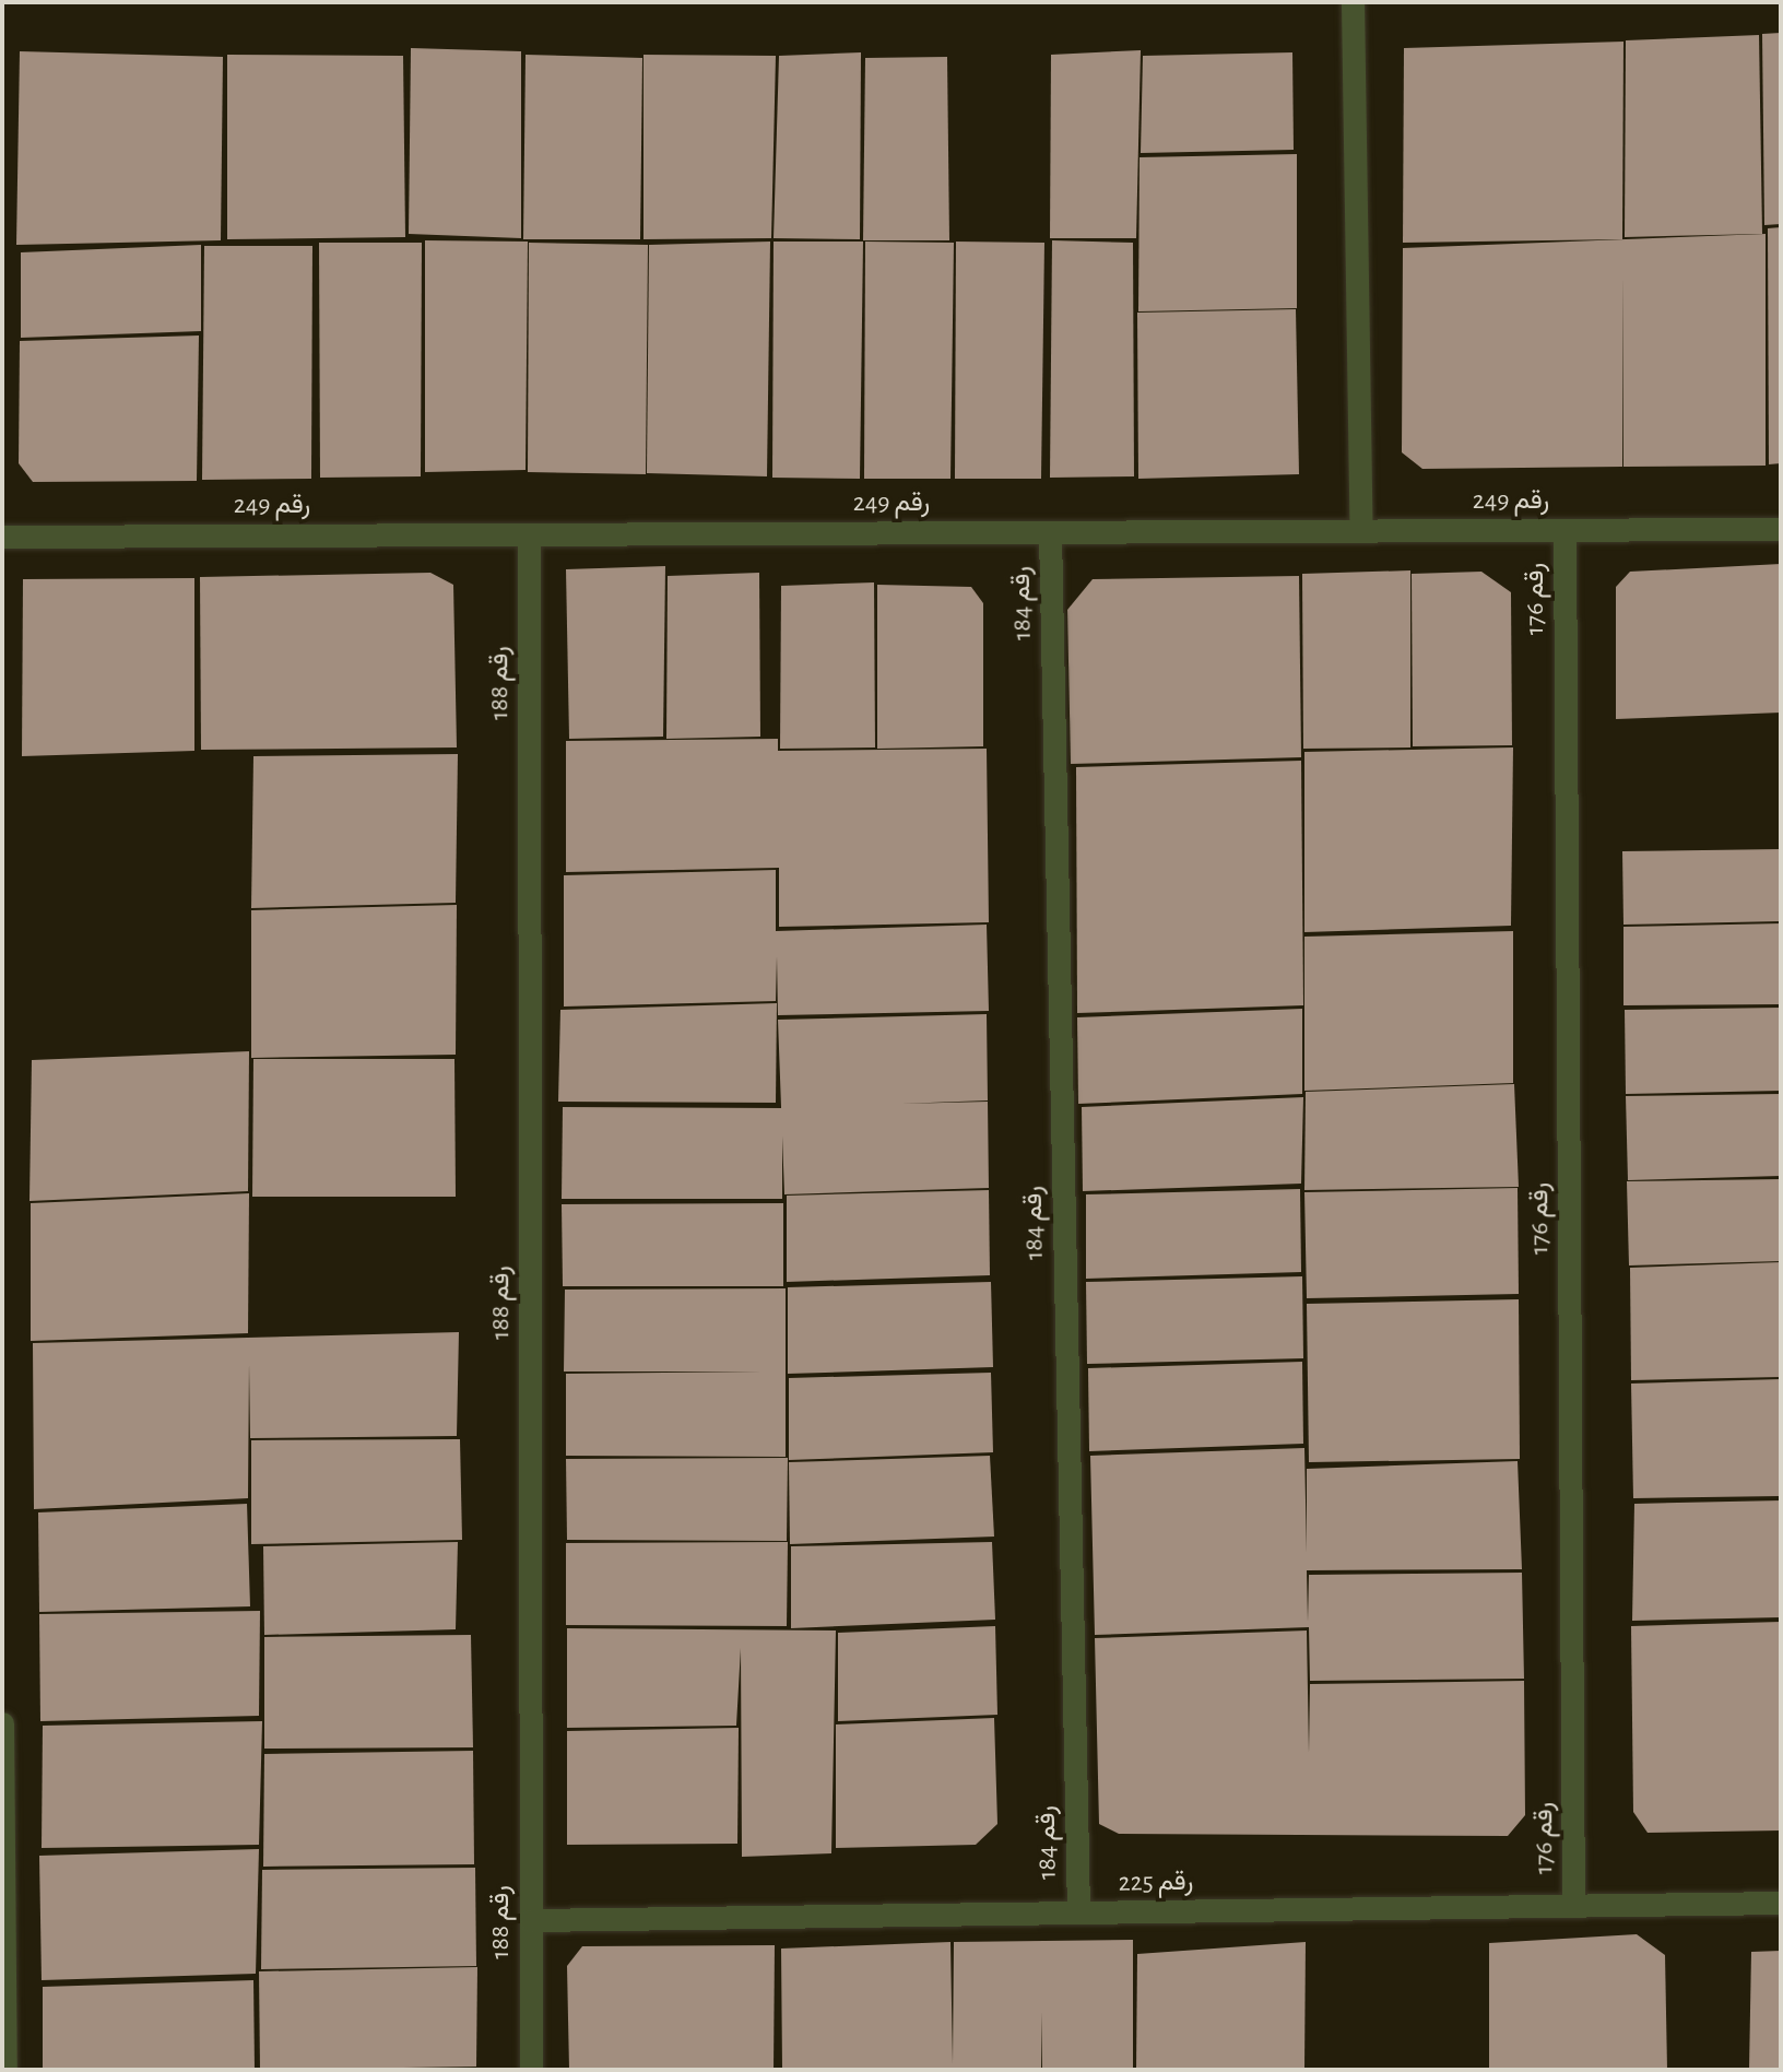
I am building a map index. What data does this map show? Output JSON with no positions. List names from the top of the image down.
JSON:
{
  "streets": {
    "street": [
      "رقم 249",
      "رقم 176",
      "رقم 184",
      "رقم 188",
      "رقم 225"
    ]
  },
  "crossings": [
    ["رقم 249", "رقم 176"],
    ["رقم 249", "رقم 184"],
    ["رقم 249", "رقم 188"],
    ["رقم 176", "رقم 225"],
    ["رقم 184", "رقم 225"],
    ["رقم 188", "رقم 225"]
  ]
}
